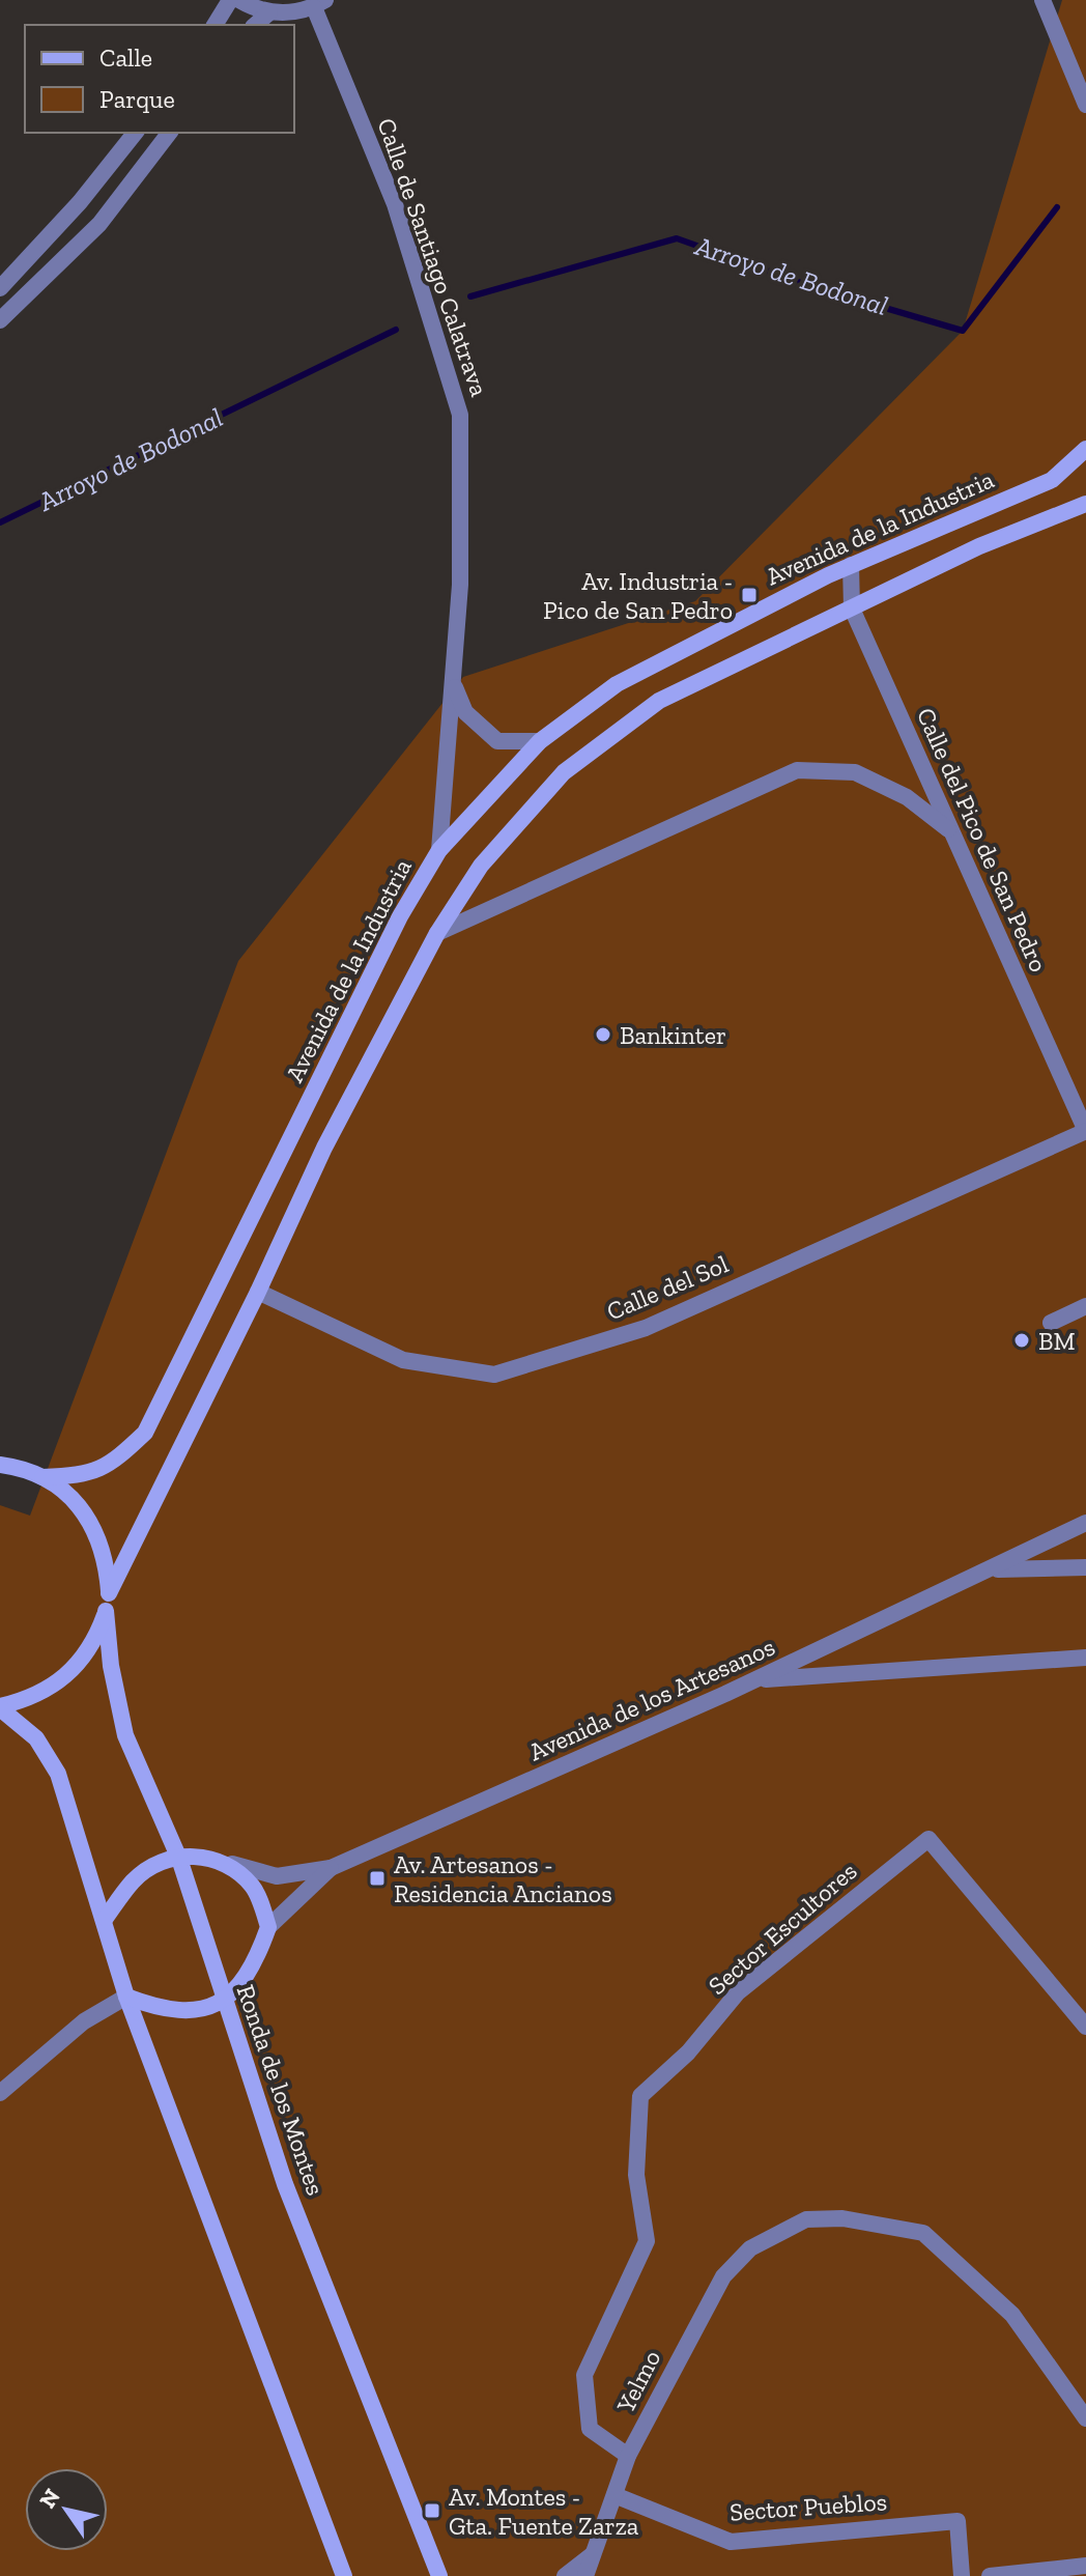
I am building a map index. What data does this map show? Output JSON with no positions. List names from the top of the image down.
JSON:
{
  "streets": {
    "street": [
      "Calle de Santiago Calatrava",
      "Avenida de la Industria",
      "Calle del Pico de San Pedro",
      "Calle del Sol",
      "Avenida de los Artesanos",
      "Sector Escultores",
      "Ronda de los Montes",
      "Yelmo",
      "Sector Pueblos"
    ]
  },
  "crossings": [
    ["Calle de Santiago Calatrava", "Avenida de la Industria"],
    ["Avenida de la Industria", "Calle del Pico de San Pedro"],
    ["Avenida de la Industria", "Ronda de los Montes"],
    ["Calle del Pico de San Pedro", "Calle del Sol"],
    ["Sector Escultores", "Yelmo"],
    ["Yelmo", "Sector Pueblos"]
  ],
  "water": ["Arroyo de Bodonal"],
  "places": {
    "transit": ["Av. Industria - Pico de San Pedro", "Av. Artesanos - Residencia Ancianos", "Av. Montes - Gta. Fuente Zarza"],
    "other": ["Bankinter", "BM"]
  },
  "legend": ["Calle", "Parque"],
  "north": "top left"
}
